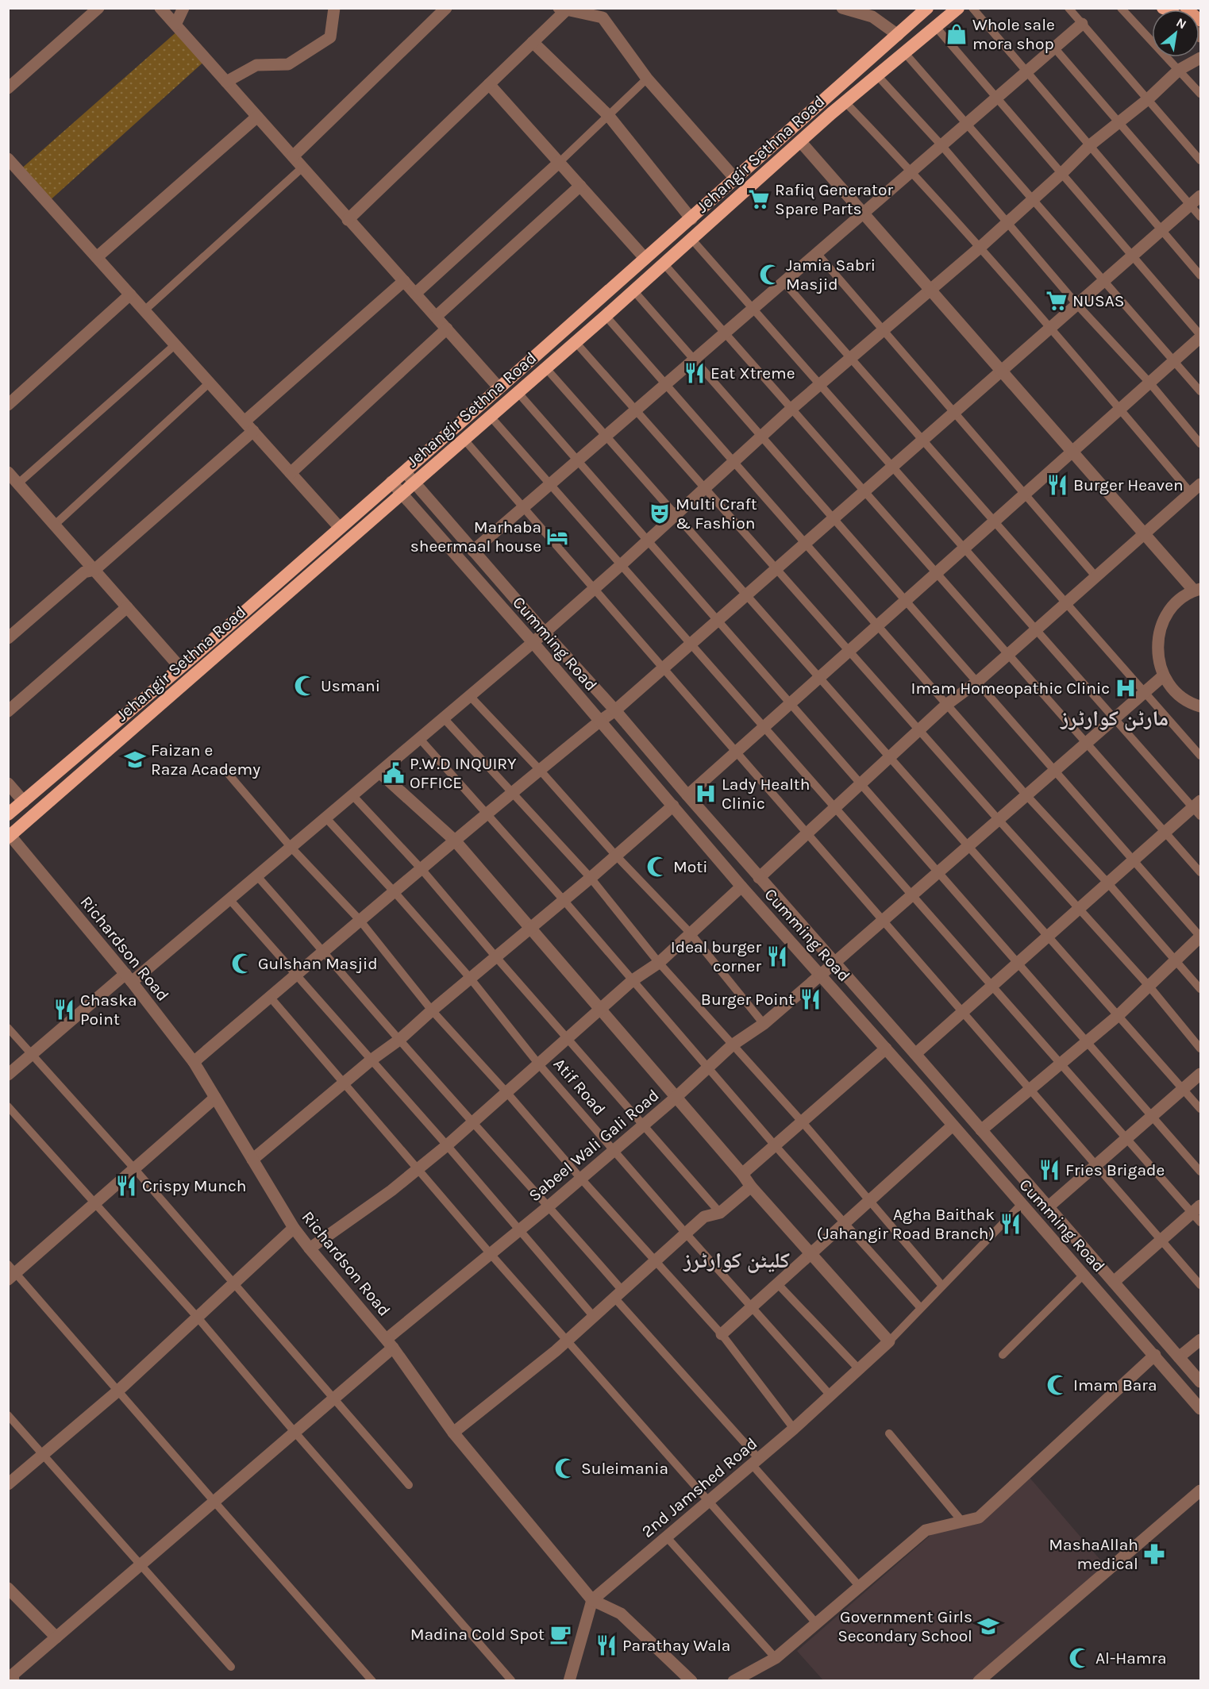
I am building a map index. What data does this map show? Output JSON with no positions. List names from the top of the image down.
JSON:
{
  "streets": {
    "highway": ["Jehangir Sethna Road"],
    "street": [
      "Cumming Road",
      "Richardson Road",
      "Sabeel Wali Gali Road",
      "2nd Jamshed Road"
    ],
    "lane": ["Atif Road"]
  },
  "crossings": [
    ["Jehangir Sethna Road", "Cumming Road"],
    ["Jehangir Sethna Road", "Richardson Road"],
    ["Cumming Road", "Sabeel Wali Gali Road"],
    ["Richardson Road", "Sabeel Wali Gali Road"],
    ["Richardson Road", "2nd Jamshed Road"],
    ["Atif Road", "Sabeel Wali Gali Road"],
    ["Atif Road", "2nd Jamshed Road"]
  ],
  "districts": ["مارٹن کوارٹرز", "کلیٹن کوارٹرز"],
  "places": {
    "shop": ["Whole sale mora shop"],
    "supermarket": ["Rafiq Generator Spare Parts", "NUSAS"],
    "mosque": [
      "Jamia Sabri Masjid",
      "Usmani",
      "Moti",
      "Gulshan Masjid",
      "Imam Bara",
      "Suleimania",
      "Al-Hamra"
    ],
    "restaurant": [
      "Eat Xtreme",
      "Burger Heaven",
      "Ideal burger corner",
      "Burger Point",
      "Chaska Point",
      "Fries Brigade",
      "Crispy Munch",
      "Agha Baithak (Jahangir Road Branch)",
      "Parathay Wala"
    ],
    "theatre": ["Multi Craft & Fashion"],
    "hotel": ["Marhaba sheermaal house"],
    "hospital": ["Imam Homeopathic Clinic", "Lady Health Clinic"],
    "school or university": ["Faizan e Raza Academy", "Government Girls Secondary School"],
    "public building": ["P.W.D INQUIRY OFFICE"],
    "pharmacy": ["MashaAllah medical"],
    "cafe": ["Madina Cold Spot"]
  },
  "north": "top right"
}
